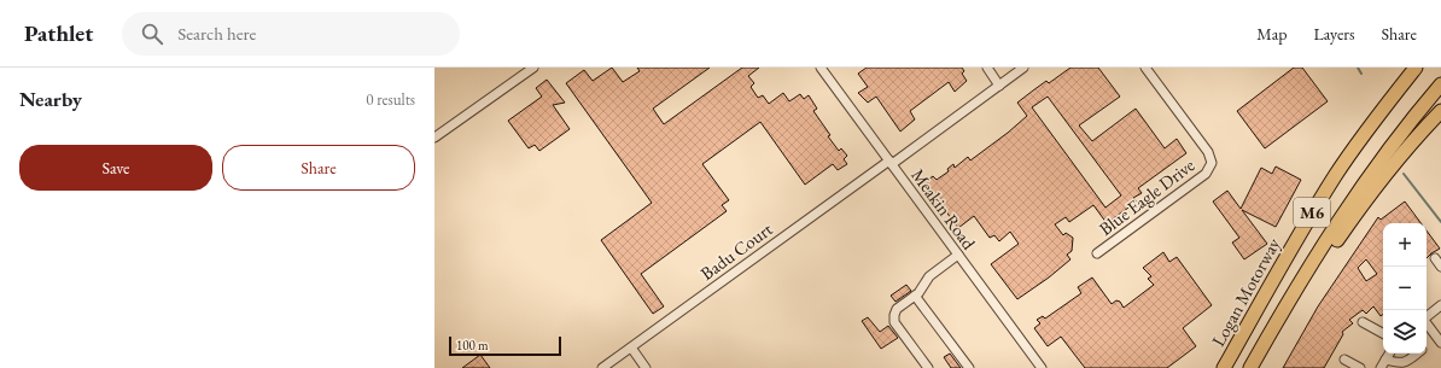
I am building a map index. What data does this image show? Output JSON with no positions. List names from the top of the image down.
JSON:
{
  "streets": {
    "highway": ["M6", "Logan Motorway"],
    "street": ["Blue Eagle Drive", "Meakin Road", "Badu Court"]
  },
  "crossings": [
    ["Meakin Road", "Badu Court"]
  ],
  "scale_bar": "100 m",
  "page": {
    "header": "Pathlet",
    "search": "Search here",
    "nav": ["Map", "Layers", "Share"],
    "heading": ["Nearby", "0 results"],
    "buttons": ["Save", "Share"],
    "map_buttons": ["+", "−"],
    "scale": "100 m"
  }
}
